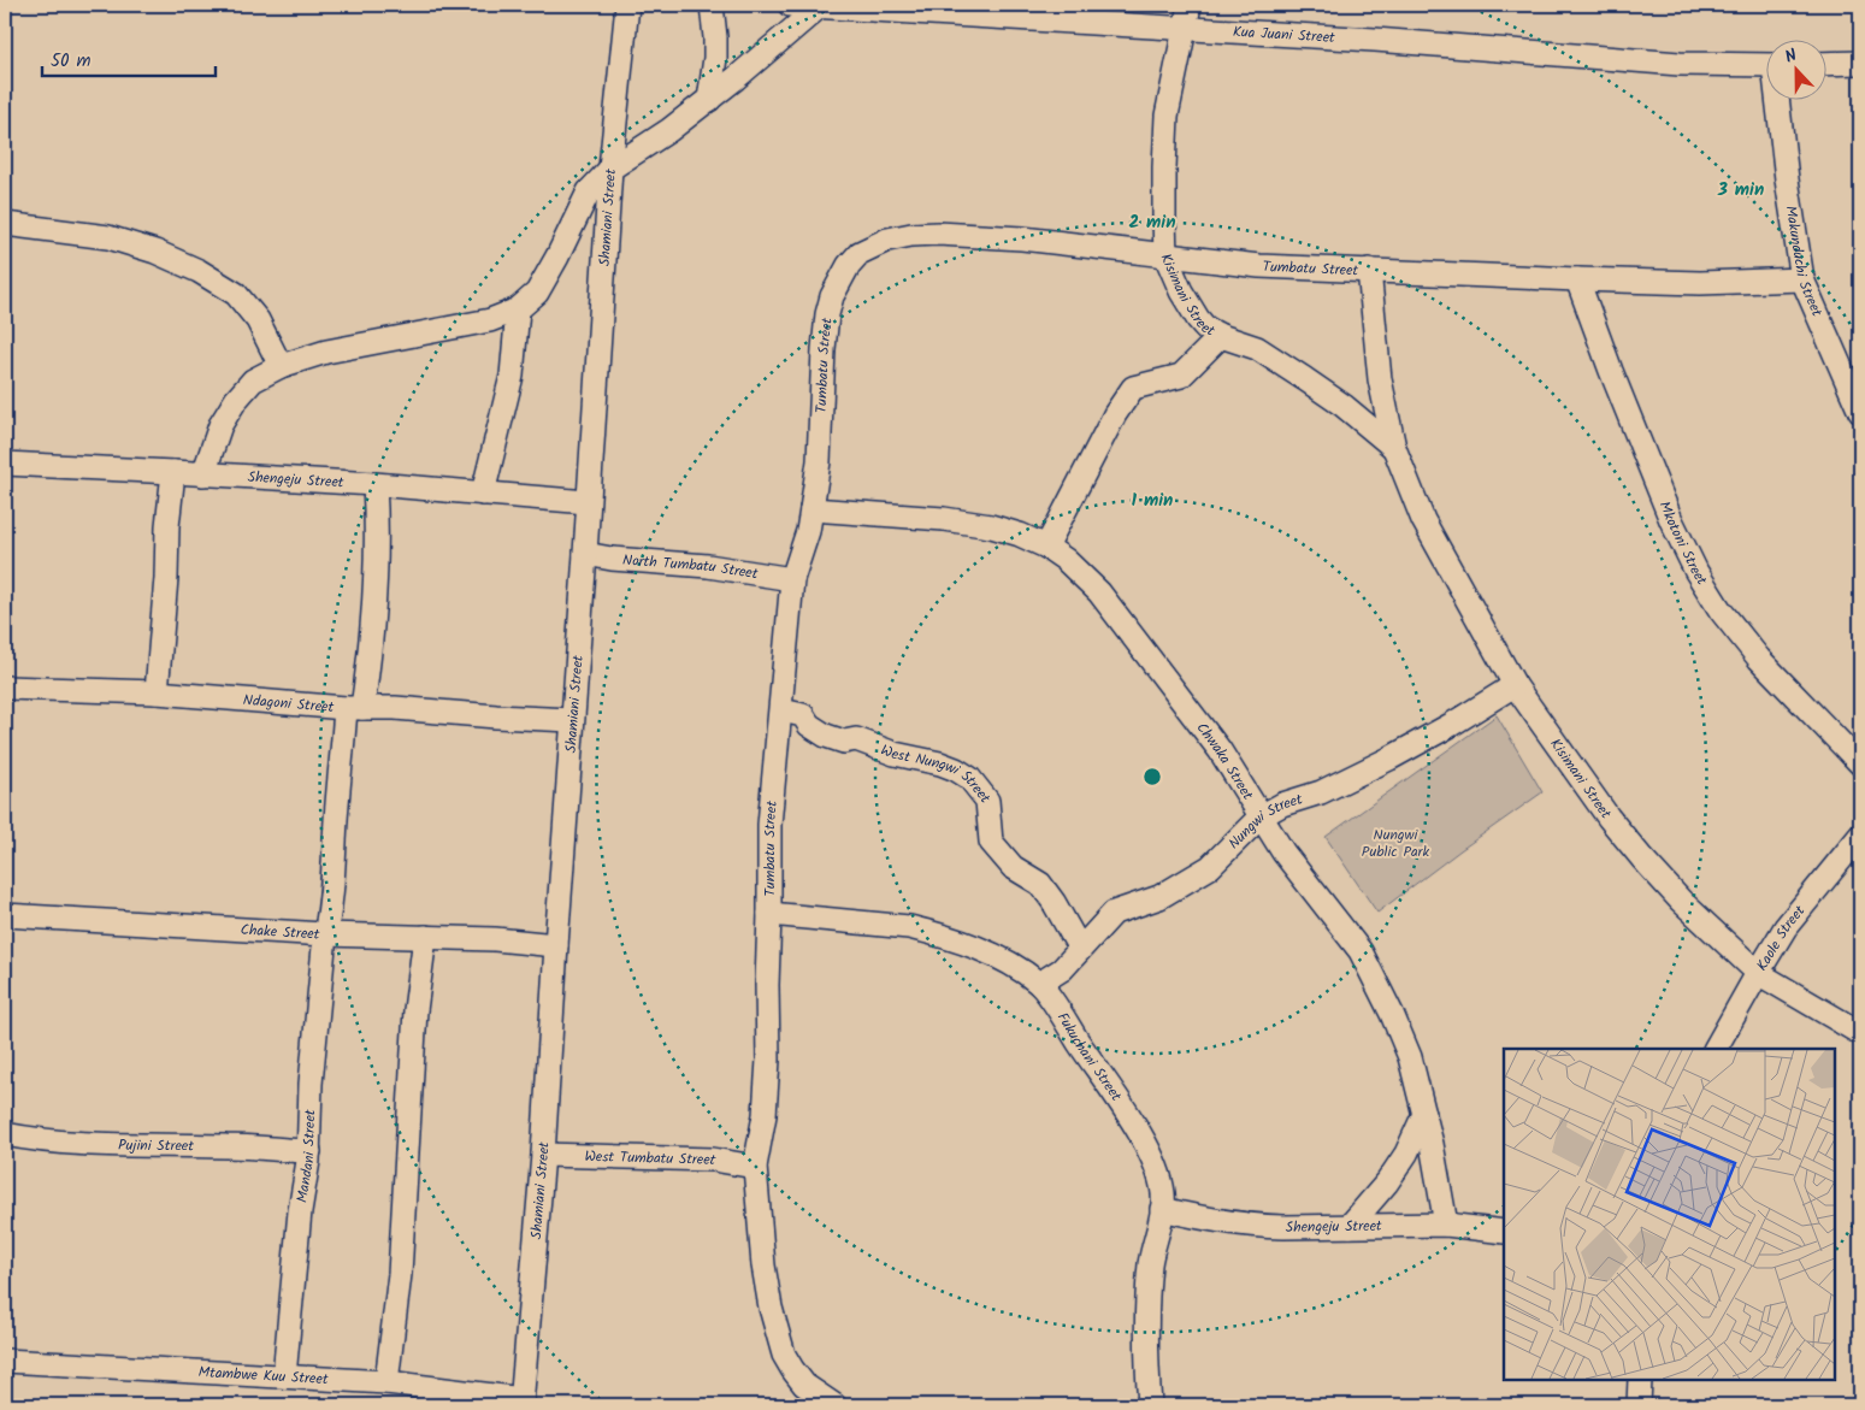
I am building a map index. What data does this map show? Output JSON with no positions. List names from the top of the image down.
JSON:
{
  "streets": {
    "street": [
      "Kua Juani Street",
      "Shamiani Street",
      "Makunduchi Street",
      "Tumbatu Street",
      "Kisimani Street",
      "Shengeju Street",
      "Mkotoni Street",
      "North Tumbatu Street",
      "Ndagoni Street",
      "Chwaka Street",
      "West Nungwi Street",
      "Nungwi Street",
      "Chake Street",
      "Kaole Street",
      "Fukuchani Street",
      "Pujini Street",
      "Mandani Street",
      "West Tumbatu Street",
      "Mtambwe Kuu Street"
    ]
  },
  "crossings": [
    ["Kua Juani Street", "Kisimani Street"],
    ["Shamiani Street", "Shengeju Street"],
    ["Shamiani Street", "North Tumbatu Street"],
    ["Shamiani Street", "Ndagoni Street"],
    ["Shamiani Street", "Chake Street"],
    ["Shamiani Street", "West Tumbatu Street"],
    ["Shamiani Street", "Mtambwe Kuu Street"],
    ["Makunduchi Street", "Tumbatu Street"],
    ["Tumbatu Street", "Kisimani Street"],
    ["Tumbatu Street", "Mkotoni Street"],
    ["Tumbatu Street", "North Tumbatu Street"],
    ["Tumbatu Street", "Chwaka Street"],
    ["Tumbatu Street", "West Nungwi Street"],
    ["Tumbatu Street", "Fukuchani Street"],
    ["Tumbatu Street", "West Tumbatu Street"],
    ["Kisimani Street", "Nungwi Street"],
    ["Kisimani Street", "Kaole Street"],
    ["Shengeju Street", "Chwaka Street"],
    ["Shengeju Street", "Fukuchani Street"],
    ["Shengeju Street", "Mandani Street"],
    ["Ndagoni Street", "Mandani Street"],
    ["Chwaka Street", "Nungwi Street"],
    ["West Nungwi Street", "Nungwi Street"],
    ["Nungwi Street", "Fukuchani Street"],
    ["Chake Street", "Mandani Street"],
    ["Pujini Street", "Mandani Street"],
    ["Mandani Street", "Mtambwe Kuu Street"]
  ],
  "parks": ["Nungwi Public Park"],
  "scale_bar": "50 m",
  "north": "top",
  "rings": ["3 min", "2 min", "1 min"]
}
